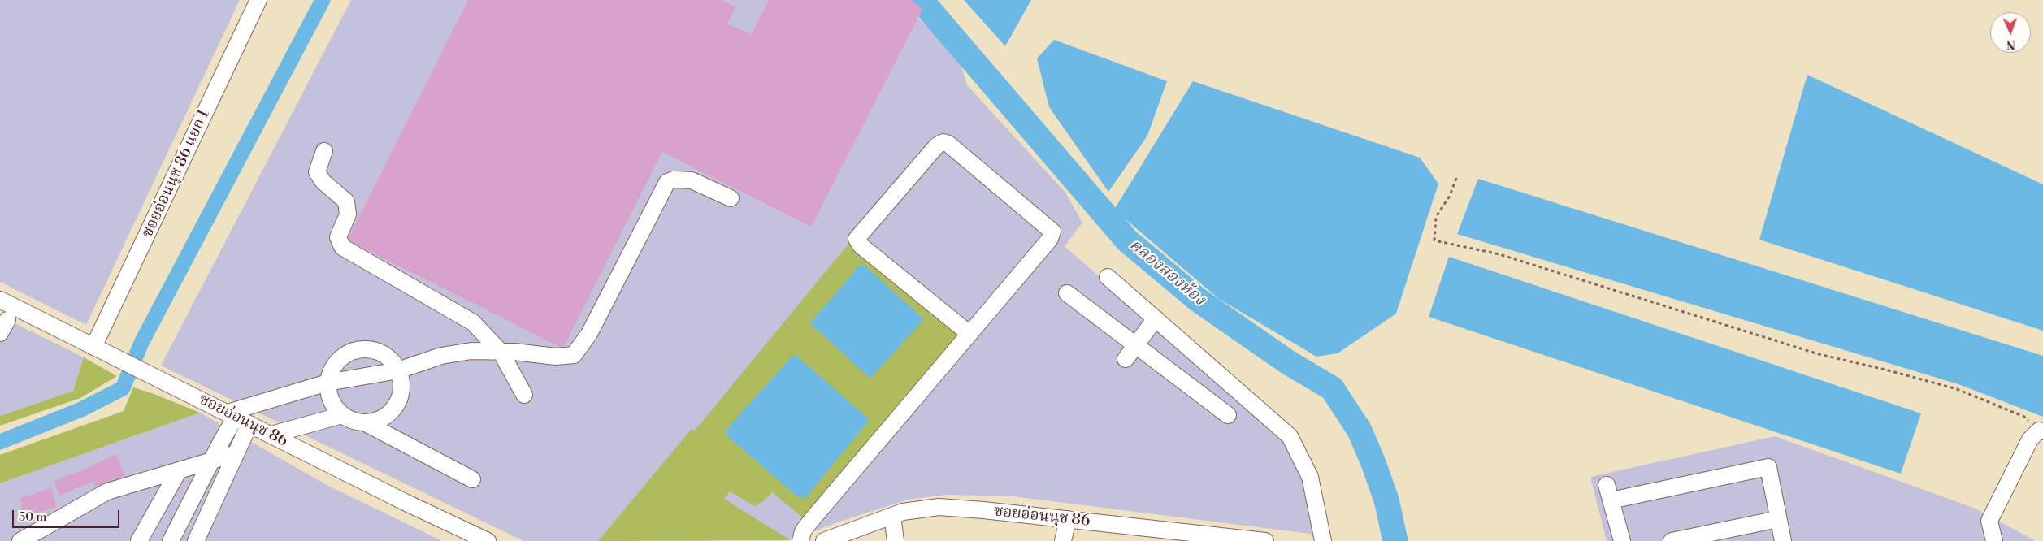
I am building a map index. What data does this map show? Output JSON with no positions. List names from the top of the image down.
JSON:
{
  "streets": {
    "street": ["ซอยอ่อนนุช 86 แยก 1", "ซอยอ่อนนุช 86"]
  },
  "crossings": [
    ["ซอยอ่อนนุช 86 แยก 1", "ซอยอ่อนนุช 86"]
  ],
  "water": ["คลองสองห้อง"],
  "scale_bar": "50 m",
  "north": "bottom"
}
